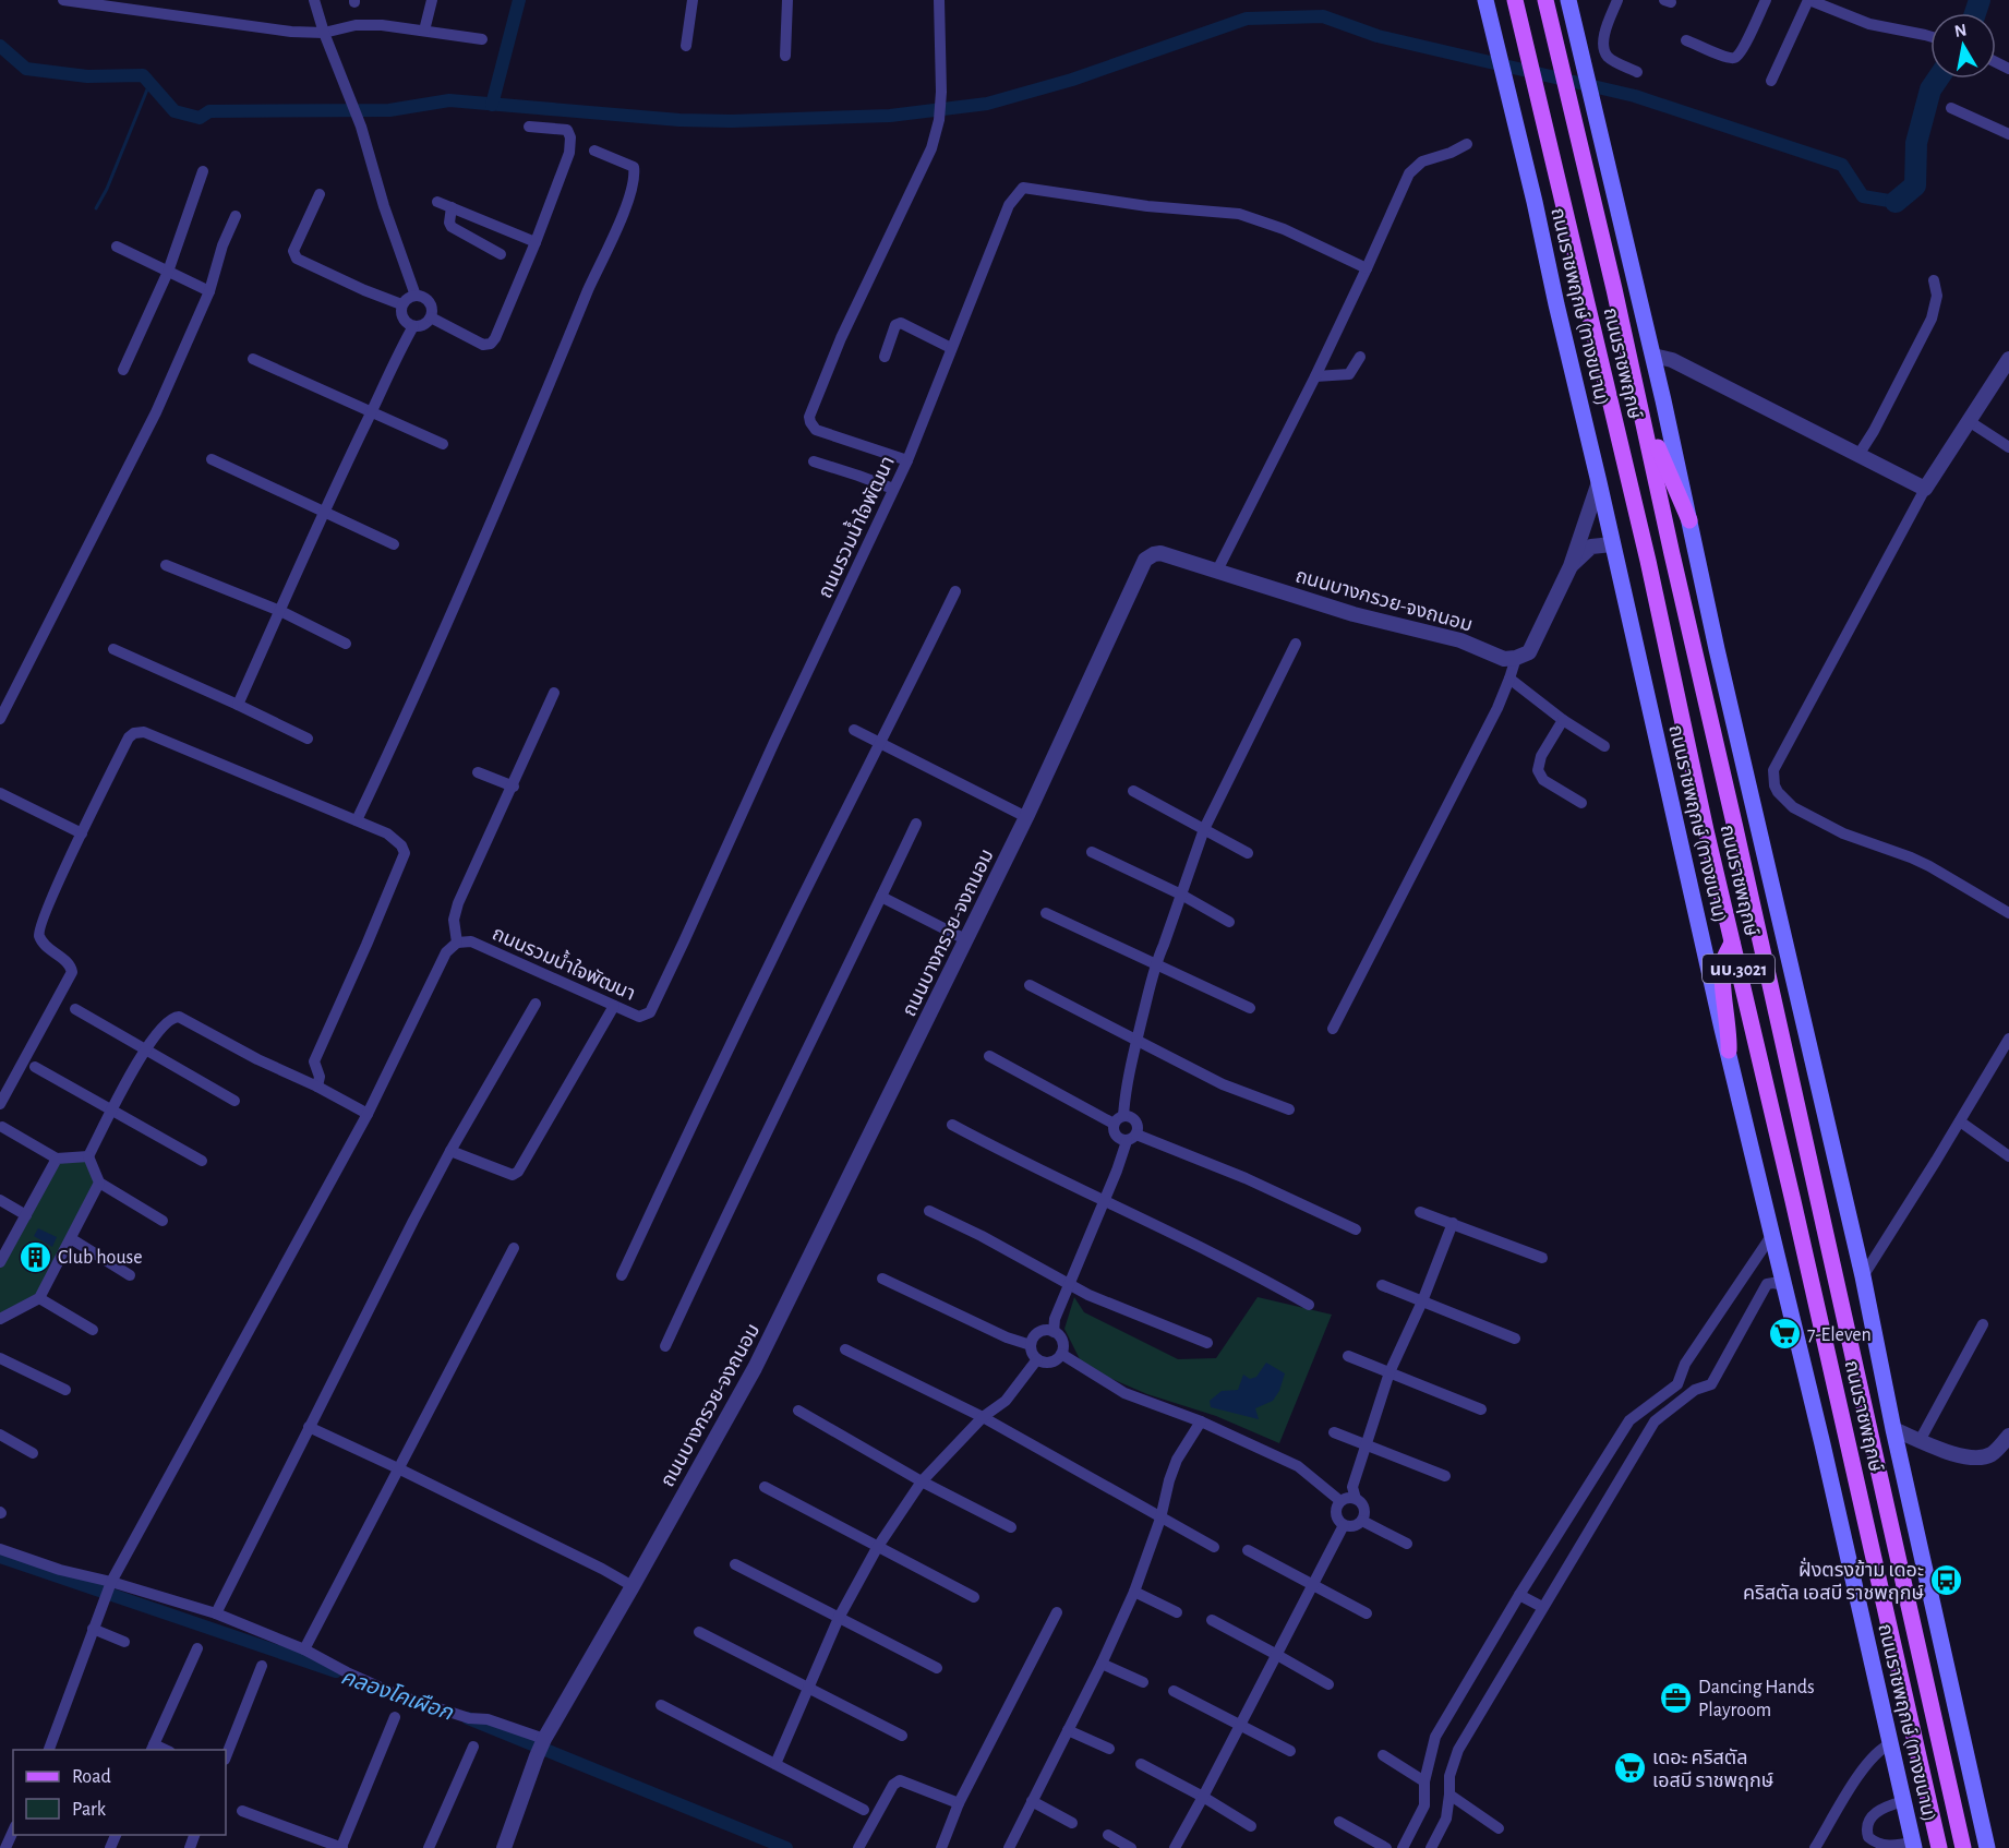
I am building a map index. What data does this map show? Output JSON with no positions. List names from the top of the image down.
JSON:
{
  "streets": {
    "main road": ["ถนนราชพฤกษ์ (ทางขนาน)", "ถนนราชพฤกษ์", "นบ.3021"],
    "street": ["ถนนรวมน้ำใจพัฒนา", "ถนนบางกรวย-จงถนอม"]
  },
  "water": ["คลองโคเผือก"],
  "places": {
    "building": ["Club house"],
    "supermarket": ["7-Eleven", "เดอะ คริสตัล เอสบี ราชพฤกษ์"],
    "bus stop": ["ฝั่งตรงข้าม เดอะ คริสตัล เอสบี ราชพฤกษ์"],
    "office": ["Dancing Hands Playroom"]
  },
  "legend": ["Road", "Park"],
  "north": "top"
}
